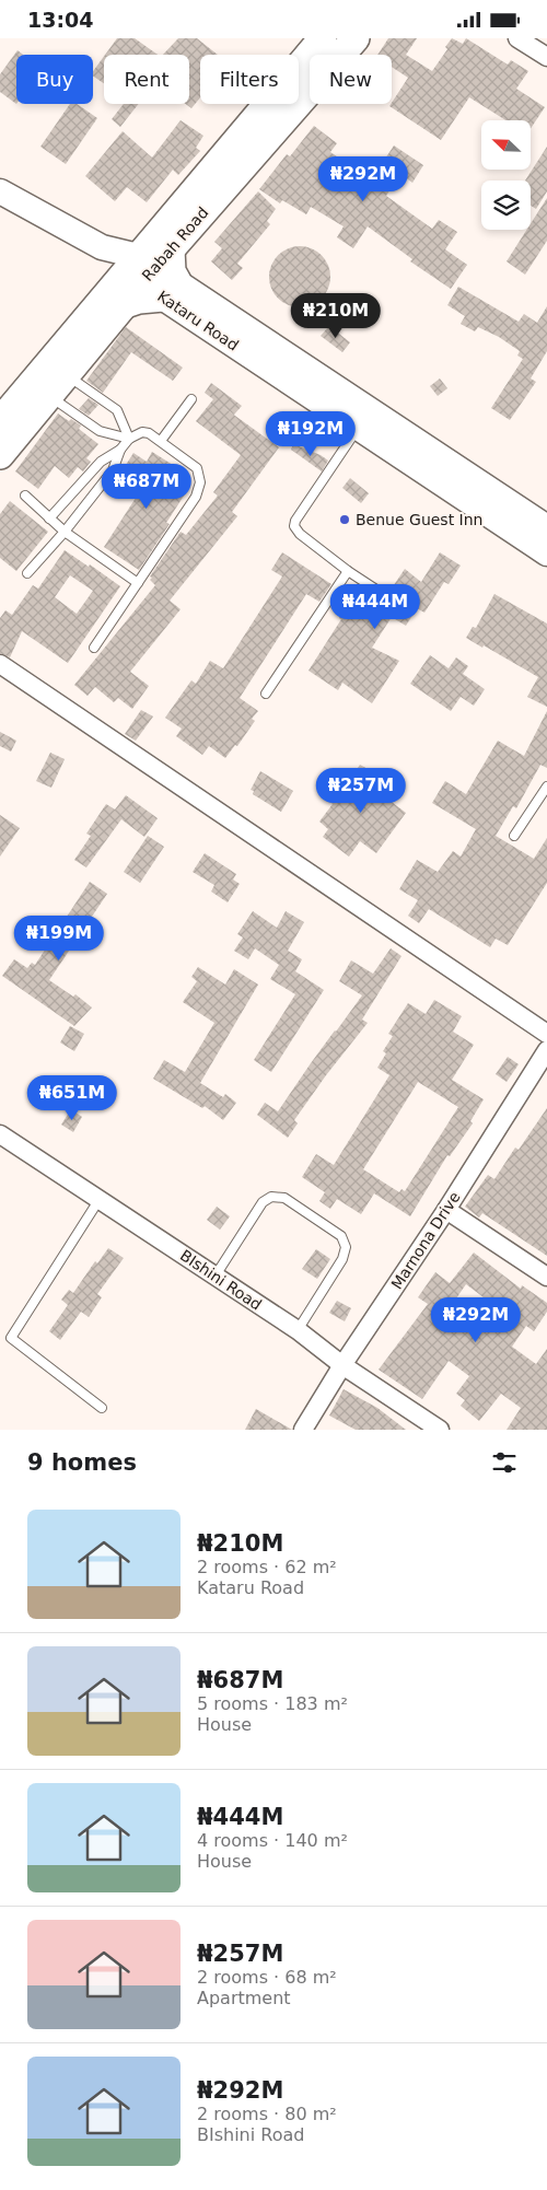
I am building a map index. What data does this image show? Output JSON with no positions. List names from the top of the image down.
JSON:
{
  "streets": {
    "main road": ["Rabah Road"],
    "street": ["Kataru Road", "Marnona Drive", "BIshini Road"]
  },
  "crossings": [
    ["Rabah Road", "Kataru Road"],
    ["Marnona Drive", "BIshini Road"]
  ],
  "places": ["Benue Guest Inn"],
  "north": "top left",
  "page": {
    "status": "13:04",
    "chip": [
      "Buy",
      "Rent",
      "Filters",
      "New"
    ],
    "price": [
      "₦292M",
      "₦210M",
      "₦192M",
      "₦687M",
      "₦444M",
      "₦257M",
      "₦199M",
      "₦651M",
      "₦292M"
    ],
    "heading": "9 homes",
    "list": [
      {
        "name": "₦210M",
        "note": "2 rooms · 62 m² · Kataru Road"
      },
      {
        "name": "₦687M",
        "note": "5 rooms · 183 m² · House"
      },
      {
        "name": "₦444M",
        "note": "4 rooms · 140 m² · House"
      },
      {
        "name": "₦257M",
        "note": "2 rooms · 68 m² · Apartment"
      },
      {
        "name": "₦292M",
        "note": "2 rooms · 80 m² · BIshini Road"
      }
    ]
  }
}
